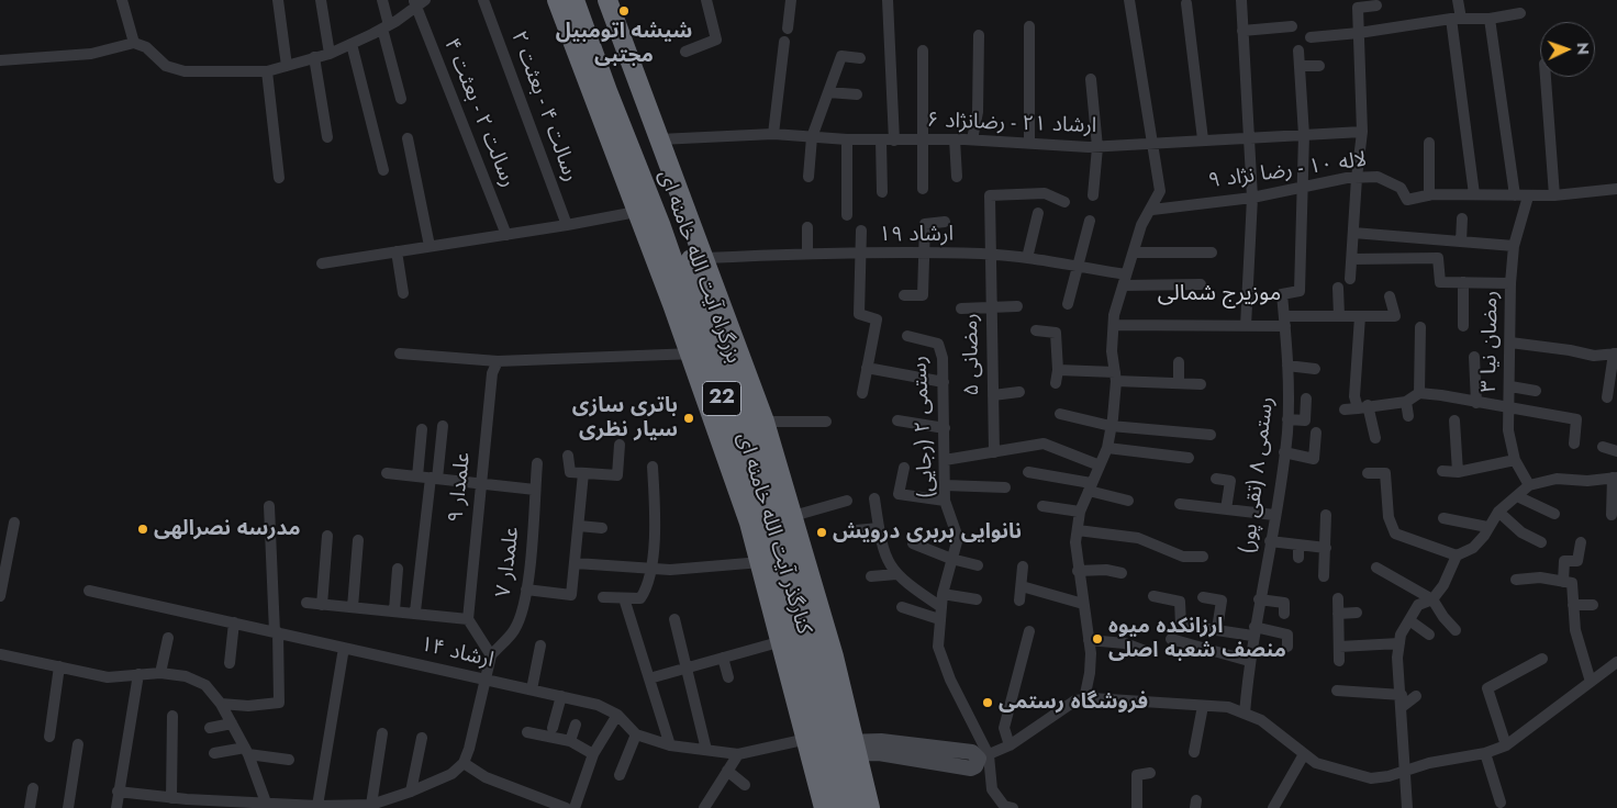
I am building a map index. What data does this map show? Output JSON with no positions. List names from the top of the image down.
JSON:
{
  "streets": {
    "highway": ["بزرگراه آیت الله خامنه ای", "22", "کنارگذر آیت الله خامنه ای"],
    "street": [
      "رسالت ۴ - بعثت ۲",
      "رسالت ۲ - بعثت ۴",
      "ارشاد ۲۱ - رضانژاد ۶",
      "لاله ۱۰ - رضا نژاد ۹",
      "ارشاد ۱۹",
      "رمضان نیا ۳",
      "رمضانی ۵",
      "رستمی ۲ (رجایی)",
      "رستمی ۸ (تقی پور)",
      "علمدار ۹",
      "علمدار ۷",
      "ارشاد ۱۴"
    ]
  },
  "crossings": [
    ["ارشاد ۲۱ - رضانژاد ۶", "بزرگراه آیت الله خامنه ای"],
    ["لاله ۱۰ - رضا نژاد ۹", "رمضان نیا ۳"],
    ["لاله ۱۰ - رضا نژاد ۹", "رستمی ۸ (تقی پور)"],
    ["ارشاد ۱۹", "رمضانی ۵"],
    ["بزرگراه آیت الله خامنه ای", "کنارگذر آیت الله خامنه ای"],
    ["کنارگذر آیت الله خامنه ای", "ارشاد ۱۴"]
  ],
  "districts": ["موزیرج شمالی"],
  "places": [
    "شیشه اتومبیل مجتبی",
    "باتری سازی سیار نظری",
    "مدرسه نصرالهی",
    "نانوایی بربری درویش",
    "ارزانکده میوه منصف شعبه اصلی",
    "فروشگاه رستمی"
  ],
  "north": "right"
}
